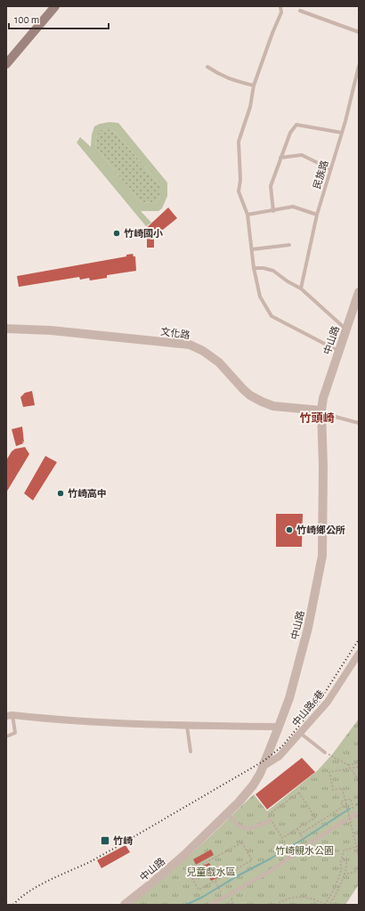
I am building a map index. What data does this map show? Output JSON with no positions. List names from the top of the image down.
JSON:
{
  "streets": {
    "street": ["文化路", "中山路", "中山路6巷"],
    "lane": ["民族路"]
  },
  "crossings": [
    ["文化路", "中山路"],
    ["中山路", "中山路6巷"]
  ],
  "districts": ["竹頭崎"],
  "parks": ["竹崎親水公園", "兒童戲水區"],
  "places": {
    "other": ["竹崎國小", "竹崎高中", "竹崎鄉公所"],
    "transit": ["竹崎"]
  },
  "scale_bar": "100 m"
}
